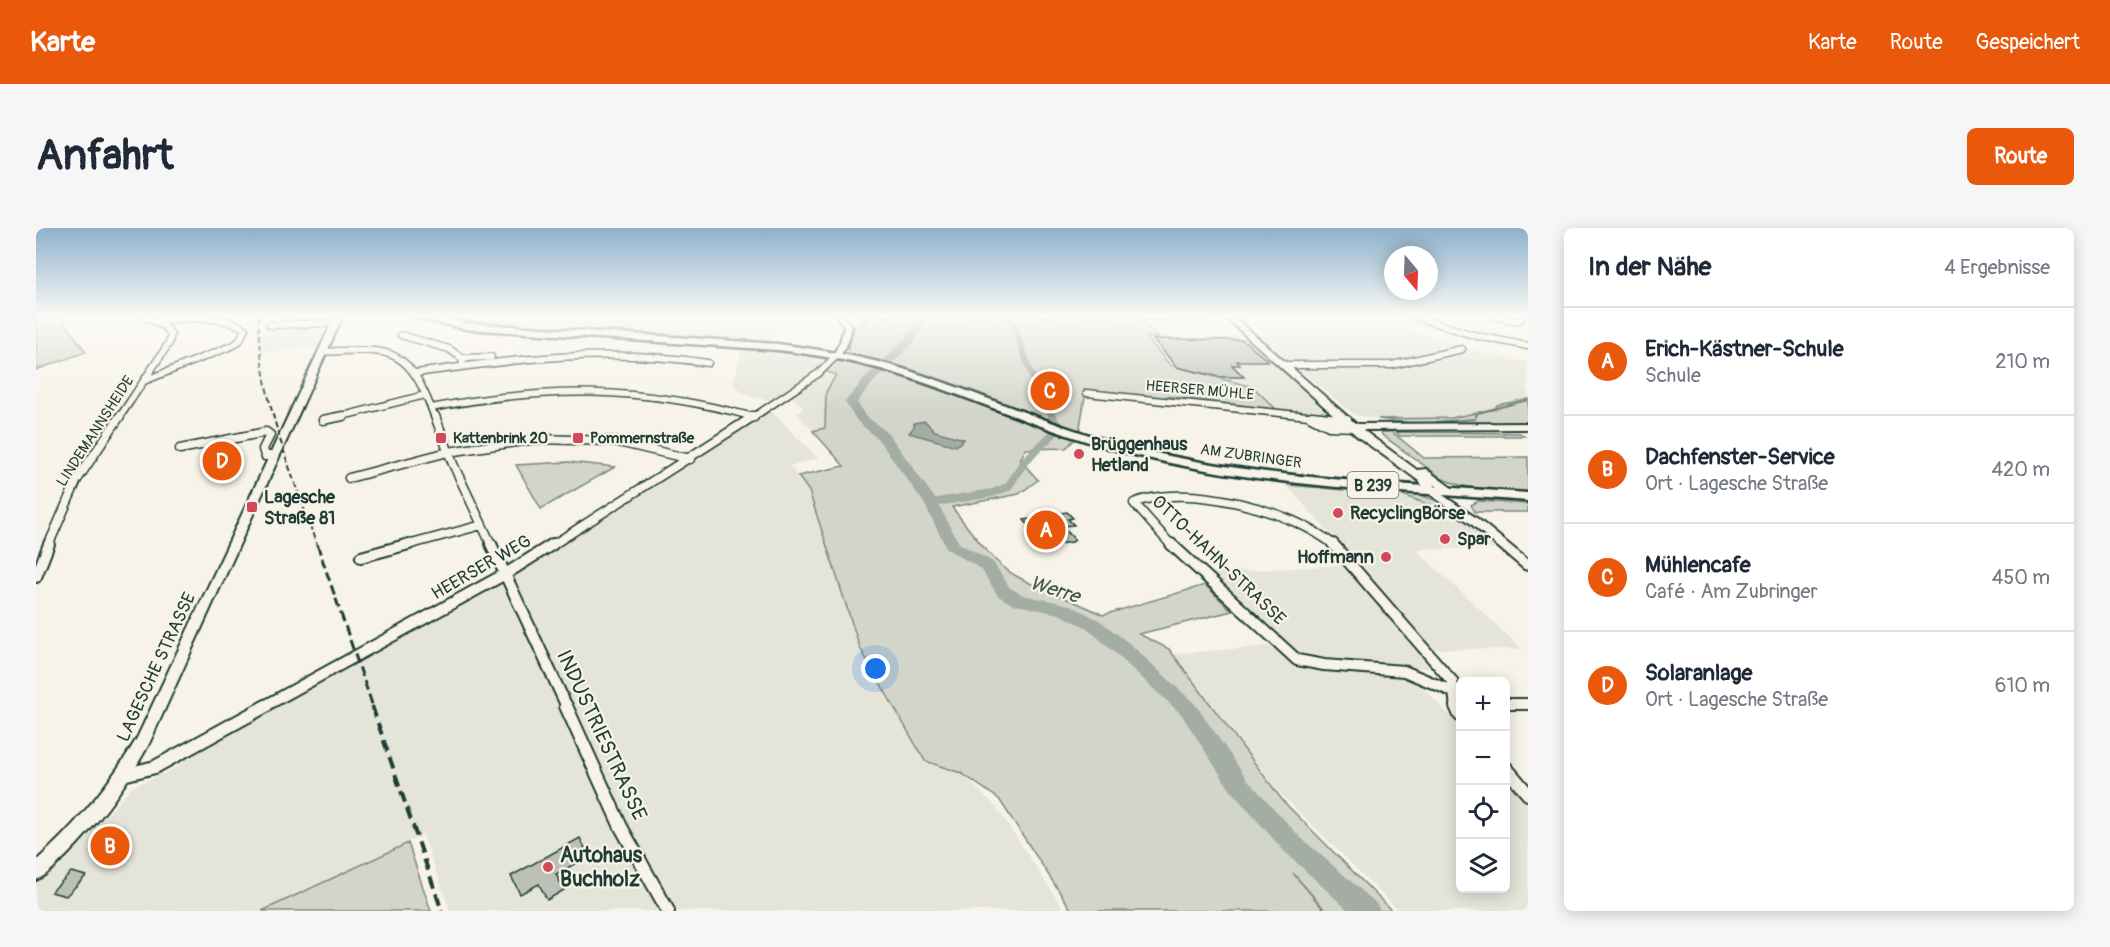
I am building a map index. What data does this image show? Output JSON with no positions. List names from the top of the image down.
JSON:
{
  "streets": {
    "main road": ["AM ZUBRINGER", "B 239"],
    "street": [
      "HEERSER MÜHLE",
      "LINDEMANNSHEIDE",
      "OTTO-HAHN-STRASSE",
      "HEERSER WEG",
      "LAGESCHE STRASSE",
      "INDUSTRIESTRASSE"
    ]
  },
  "crossings": [
    ["AM ZUBRINGER", "HEERSER WEG"],
    ["HEERSER WEG", "LAGESCHE STRASSE"],
    ["HEERSER WEG", "INDUSTRIESTRASSE"]
  ],
  "water": ["Werre"],
  "places": {
    "transit": ["Kattenbrink 20", "Pommernstraße", "Lagesche Straße 81"],
    "other": [
      "Brüggenhaus Hetland",
      "RecyclingBörse",
      "Spar",
      "Hoffmann",
      "Autohaus Buchholz"
    ]
  },
  "north": "bottom",
  "page": {
    "header": "Karte",
    "nav": ["Karte", "Route", "Gespeichert"],
    "buttons": "Route",
    "title": "Anfahrt",
    "heading": ["In der Nähe", "4 Ergebnisse"],
    "list": [
      {
        "mark": "A",
        "name": "Erich-Kästner-Schule",
        "note": "Schule",
        "value": "210 m"
      },
      {
        "mark": "B",
        "name": "Dachfenster-Service",
        "note": "Ort · Lagesche Straße",
        "value": "420 m"
      },
      {
        "mark": "C",
        "name": "Mühlencafe",
        "note": "Café · Am Zubringer",
        "value": "450 m"
      },
      {
        "mark": "D",
        "name": "Solaranlage",
        "note": "Ort · Lagesche Straße",
        "value": "610 m"
      }
    ],
    "pins": [
      "C",
      "D",
      "A",
      "B"
    ],
    "map_buttons": ["+", "−"]
  }
}
